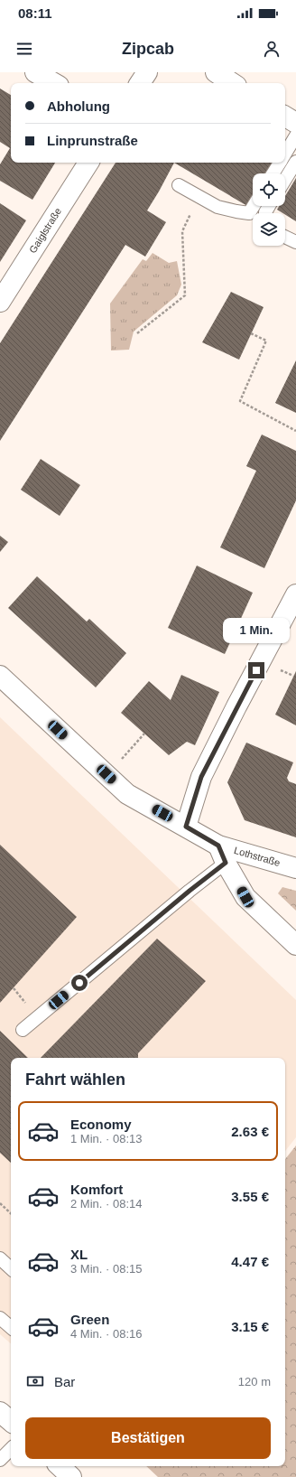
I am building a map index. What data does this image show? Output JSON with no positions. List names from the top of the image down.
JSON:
{
  "streets": {
    "street": ["Gaiglstraße", "Lothstraße"]
  },
  "page": {
    "status": "08:11",
    "header": "Zipcab",
    "banner": ["Abholung", "Linprunstraße"],
    "bubble": "1 Min.",
    "heading": "Fahrt wählen",
    "list": [
      {
        "name": "Economy",
        "note": "1 Min. · 08:13",
        "value": "2.63 €"
      },
      {
        "name": "Komfort",
        "note": "2 Min. · 08:14",
        "value": "3.55 €"
      },
      {
        "name": "XL",
        "note": "3 Min. · 08:15",
        "value": "4.47 €"
      },
      {
        "name": "Green",
        "note": "4 Min. · 08:16",
        "value": "3.15 €"
      }
    ],
    "pay": ["Bar", "120 m"],
    "buttons": "Bestätigen"
  }
}
